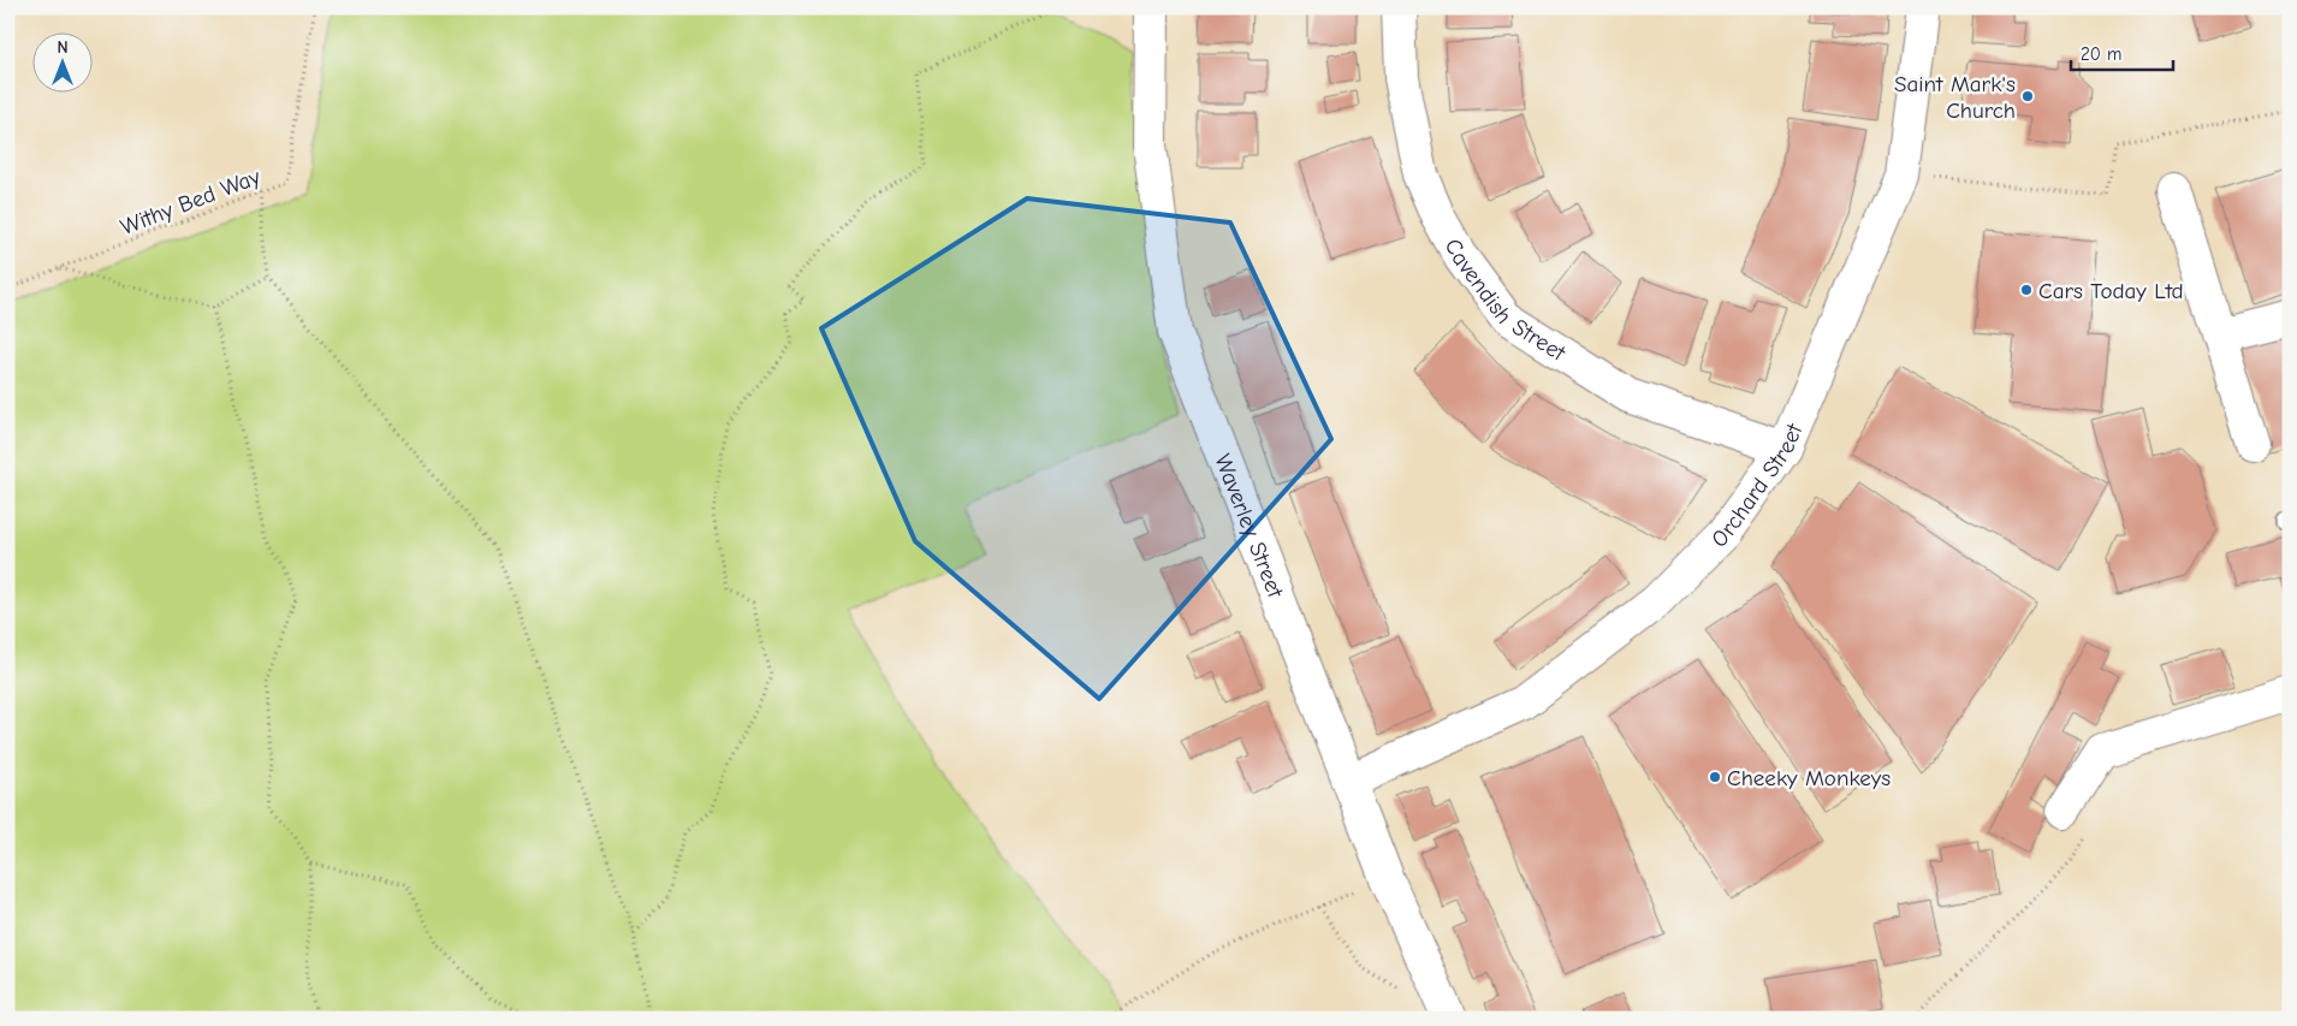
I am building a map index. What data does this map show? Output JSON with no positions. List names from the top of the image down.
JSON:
{
  "streets": {
    "street": ["Cavendish Street", "Orchard Street", "Waverley Street"],
    "path": ["Withy Bed Way"]
  },
  "crossings": [
    ["Cavendish Street", "Orchard Street"],
    ["Orchard Street", "Waverley Street"]
  ],
  "places": ["Saint Mark's Church", "Cars Today Ltd", "Cheeky Monkeys"],
  "scale_bar": "20 m",
  "north": "top"
}
